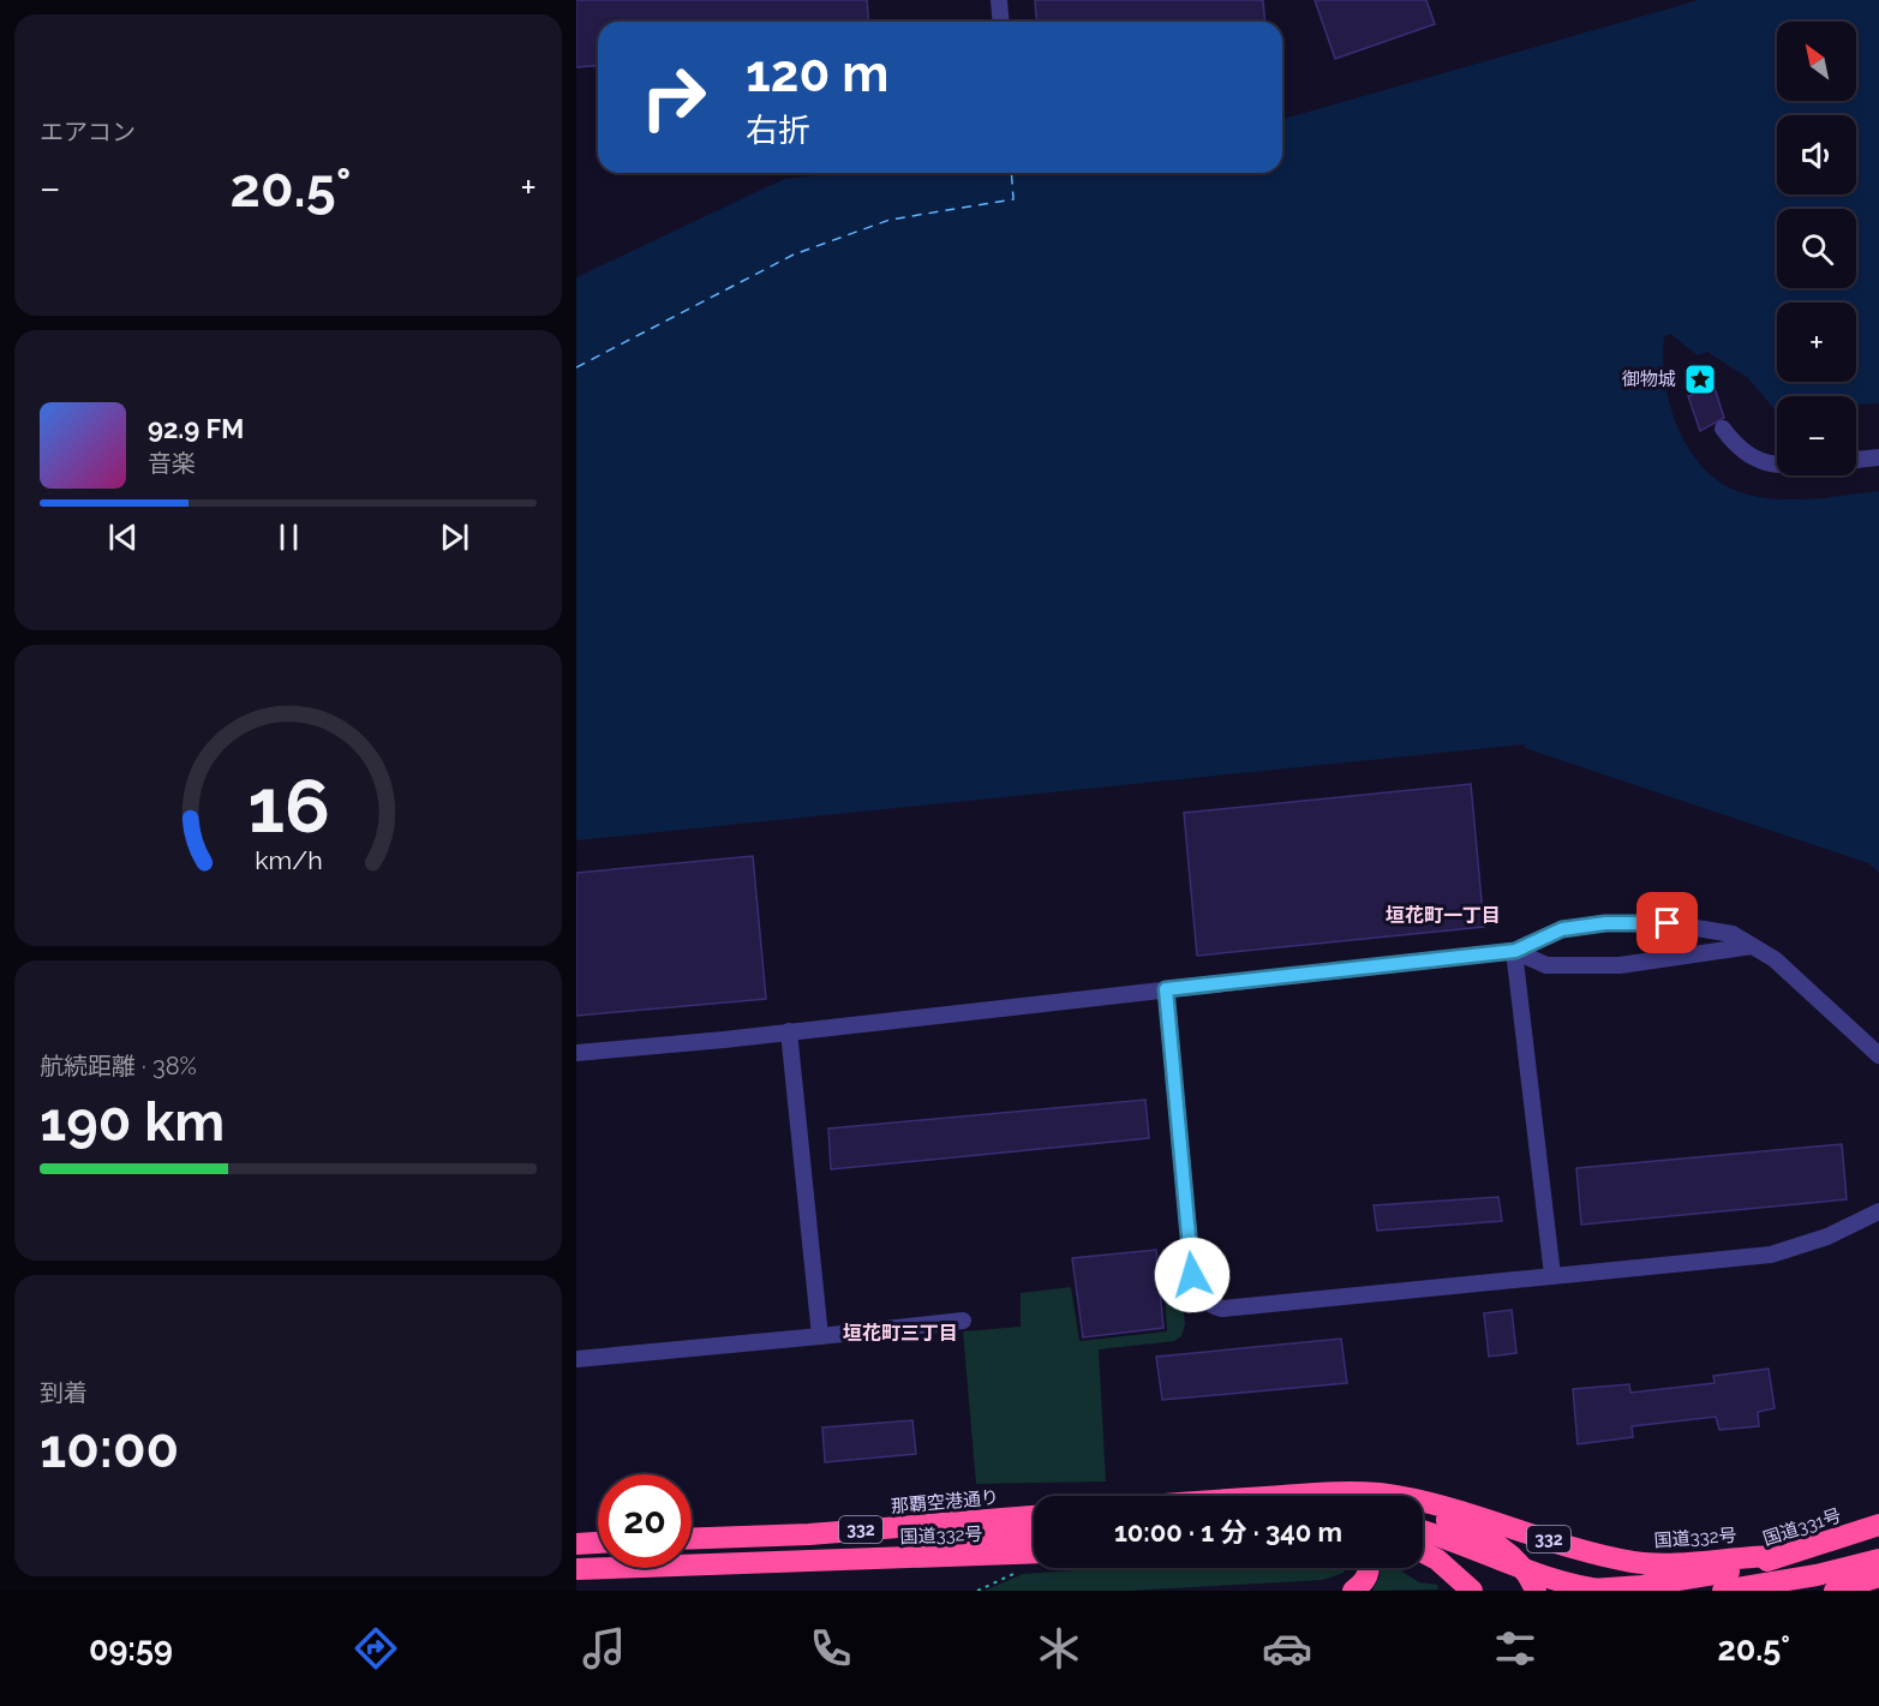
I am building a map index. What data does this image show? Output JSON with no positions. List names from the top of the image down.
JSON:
{
  "streets": {
    "highway": [
      "那覇空港通り",
      "国道331号",
      "332",
      "国道332号"
    ]
  },
  "crossings": [
    ["国道331号", "国道332号"],
    ["332", "国道332号"]
  ],
  "districts": ["垣花町一丁目", "垣花町三丁目"],
  "places": {
    "place": ["御物城"]
  },
  "north": "top left",
  "page": {
    "tile": [
      "エアコン",
      ["航続距離 · 38%", "190 km"],
      ["到着", "10:00"]
    ],
    "map_buttons": ["+", "−"],
    "turn": ["120 m", "右折"],
    "heat": ["−", "20.5°", "+"],
    "song": ["92.9 FM", "音楽"],
    "limit": "20",
    "trip": "10:00 · 1 分 · 340 m",
    "tabs": ["09:59", "20.5°"],
    "gauge": ["16", "km/h"]
  }
}
